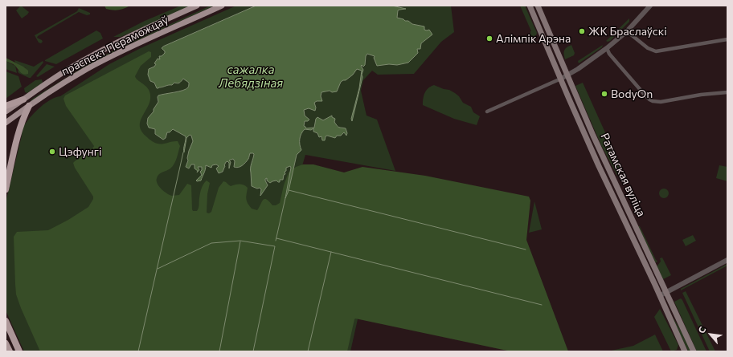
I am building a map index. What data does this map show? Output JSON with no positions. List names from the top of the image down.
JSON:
{
  "streets": {
    "main road": ["праспект Пераможцаў", "Ратамская вуліца"]
  },
  "water": ["сажалка Лебядзіная"],
  "places": [
    "ЖК Браслаўскі",
    "Алімпік Арэна",
    "BodyOn",
    "Цэфунгі"
  ],
  "north": "top left"
}
